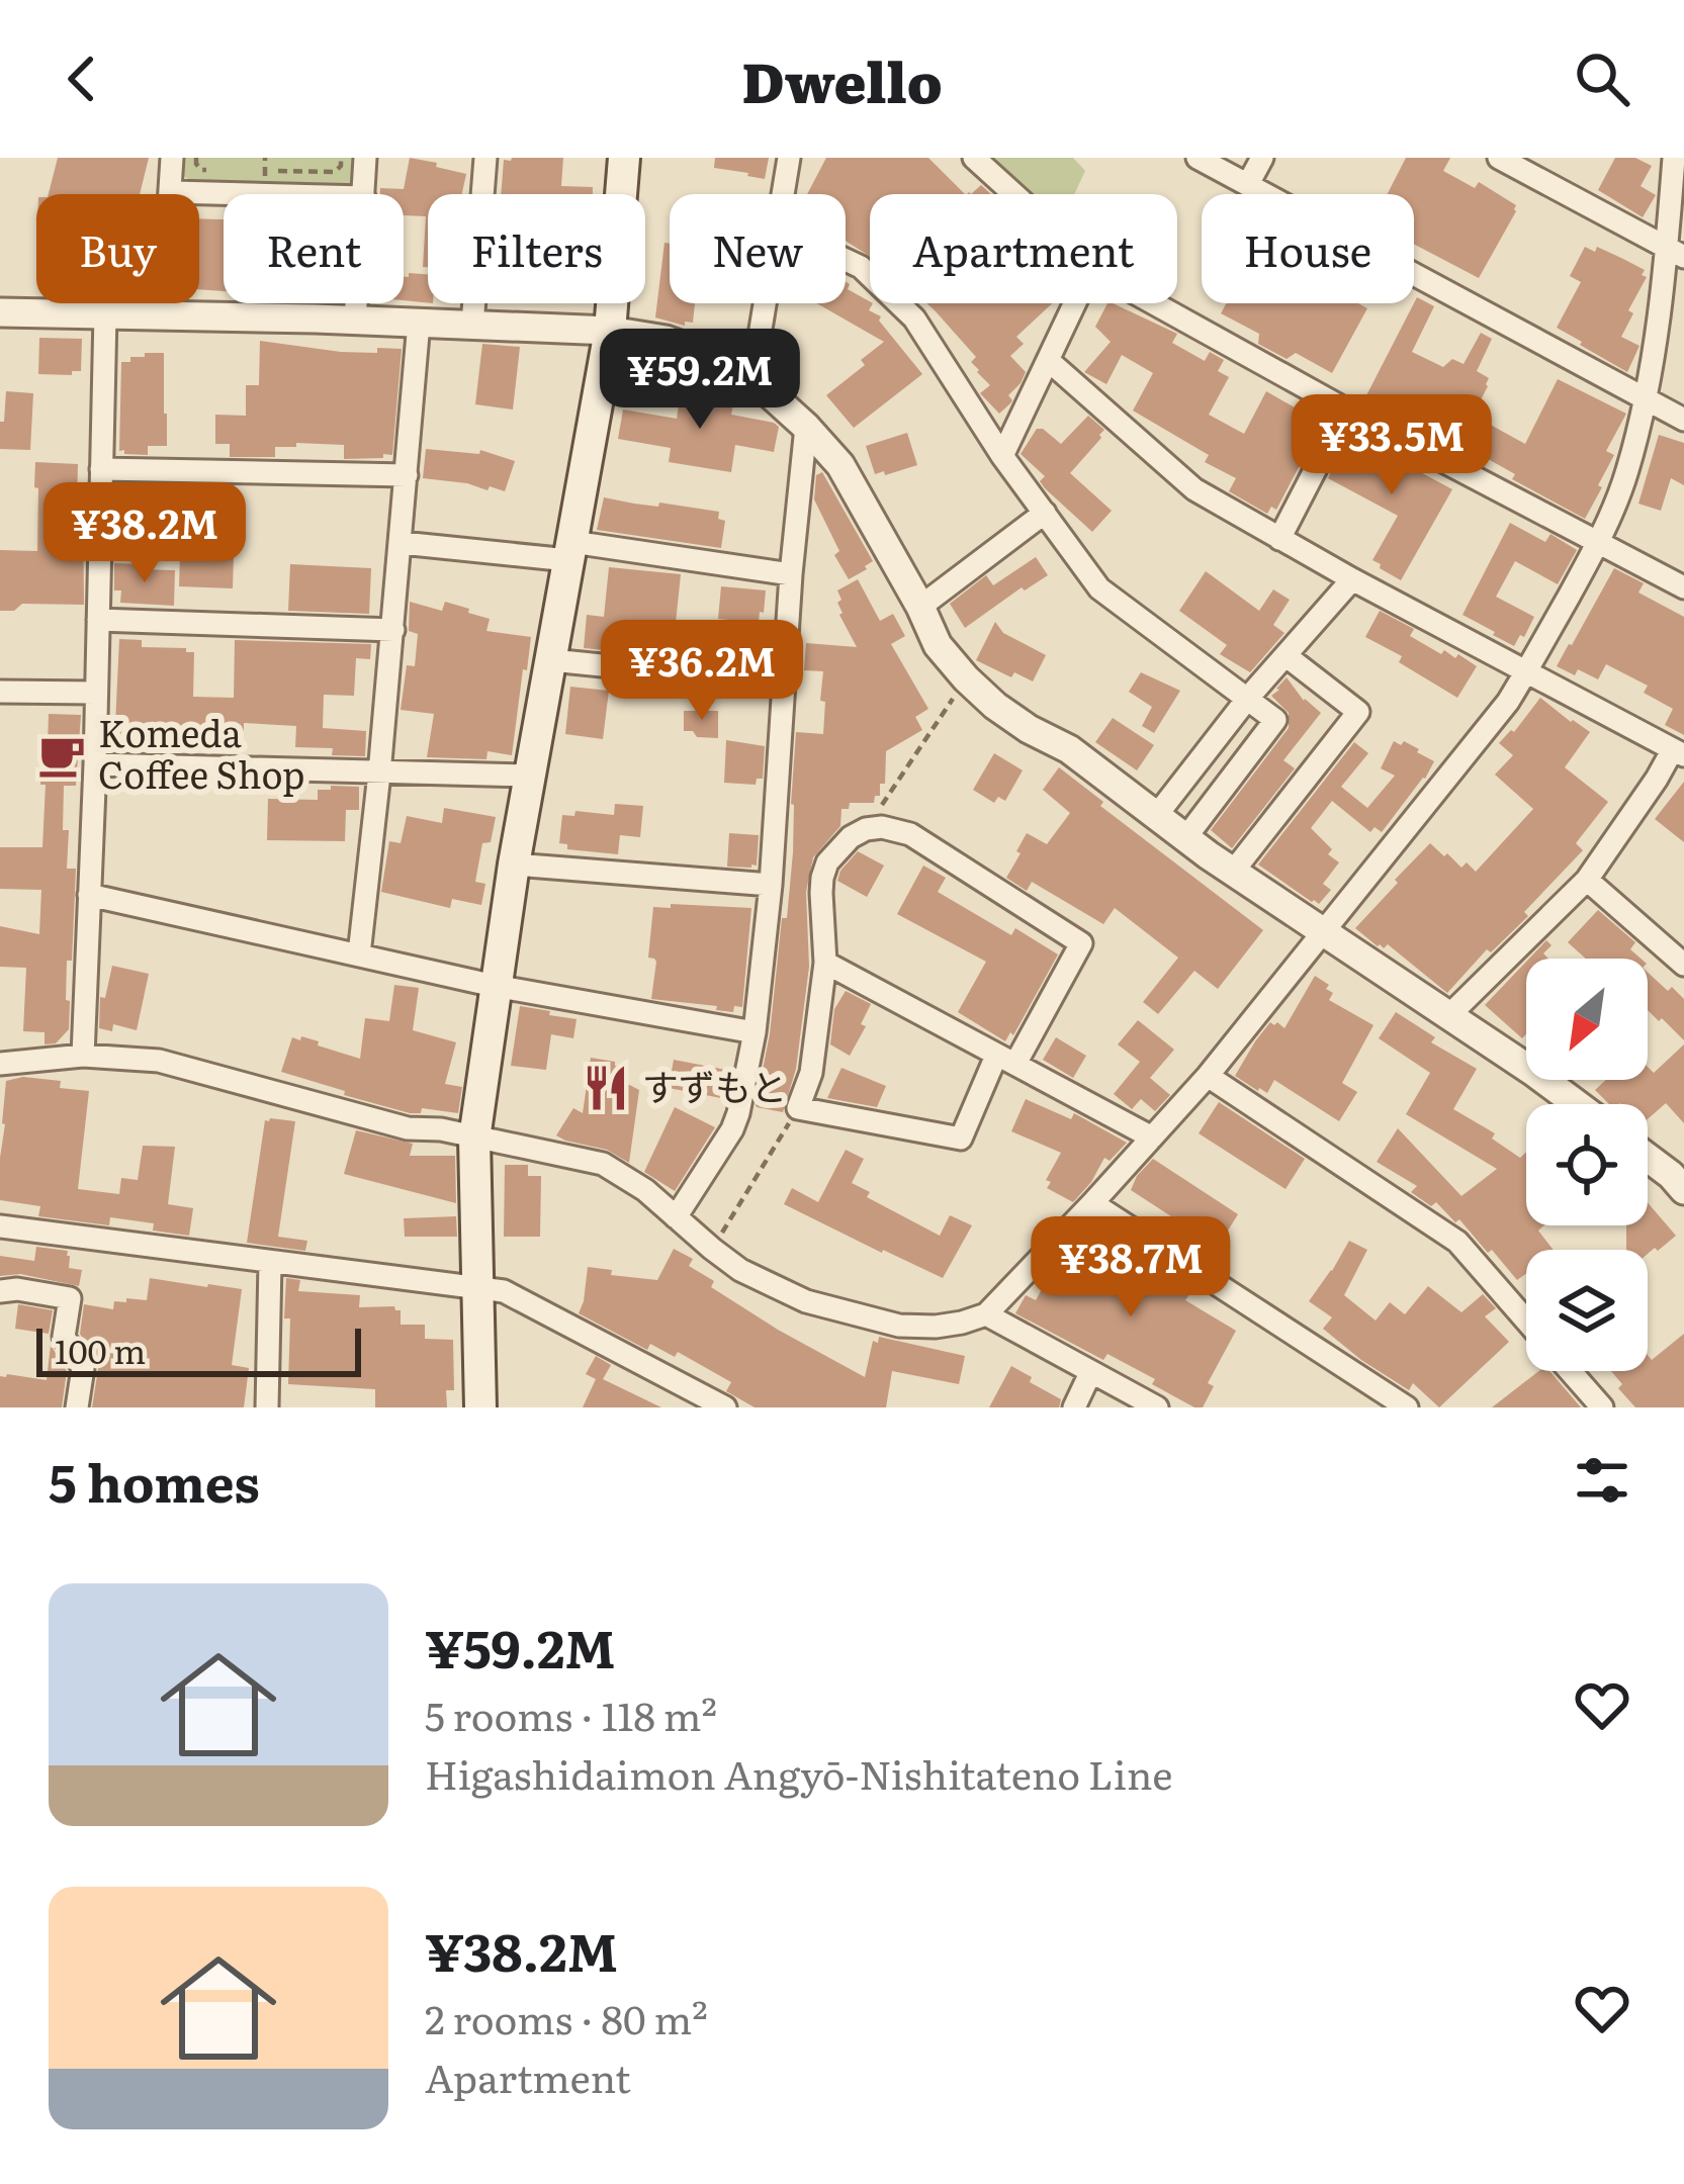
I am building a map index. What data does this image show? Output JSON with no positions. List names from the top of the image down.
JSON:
{
  "places": {
    "cafe": ["Komeda Coffee Shop"],
    "restaurant": ["すずもと"]
  },
  "scale_bar": "100 m",
  "north": "bottom left",
  "page": {
    "header": "Dwello",
    "chip": [
      "Buy",
      "Rent",
      "Filters",
      "New",
      "Apartment",
      "House"
    ],
    "price": [
      "¥59.2M",
      "¥33.5M",
      "¥38.2M",
      "¥36.2M",
      "¥38.7M"
    ],
    "scale": "100 m",
    "heading": "5 homes",
    "list": [
      {
        "name": "¥59.2M",
        "note": "5 rooms · 118 m² · Higashidaimon Angyō-Nishitateno Line"
      },
      {
        "name": "¥38.2M",
        "note": "2 rooms · 80 m² · Apartment"
      }
    ]
  }
}
